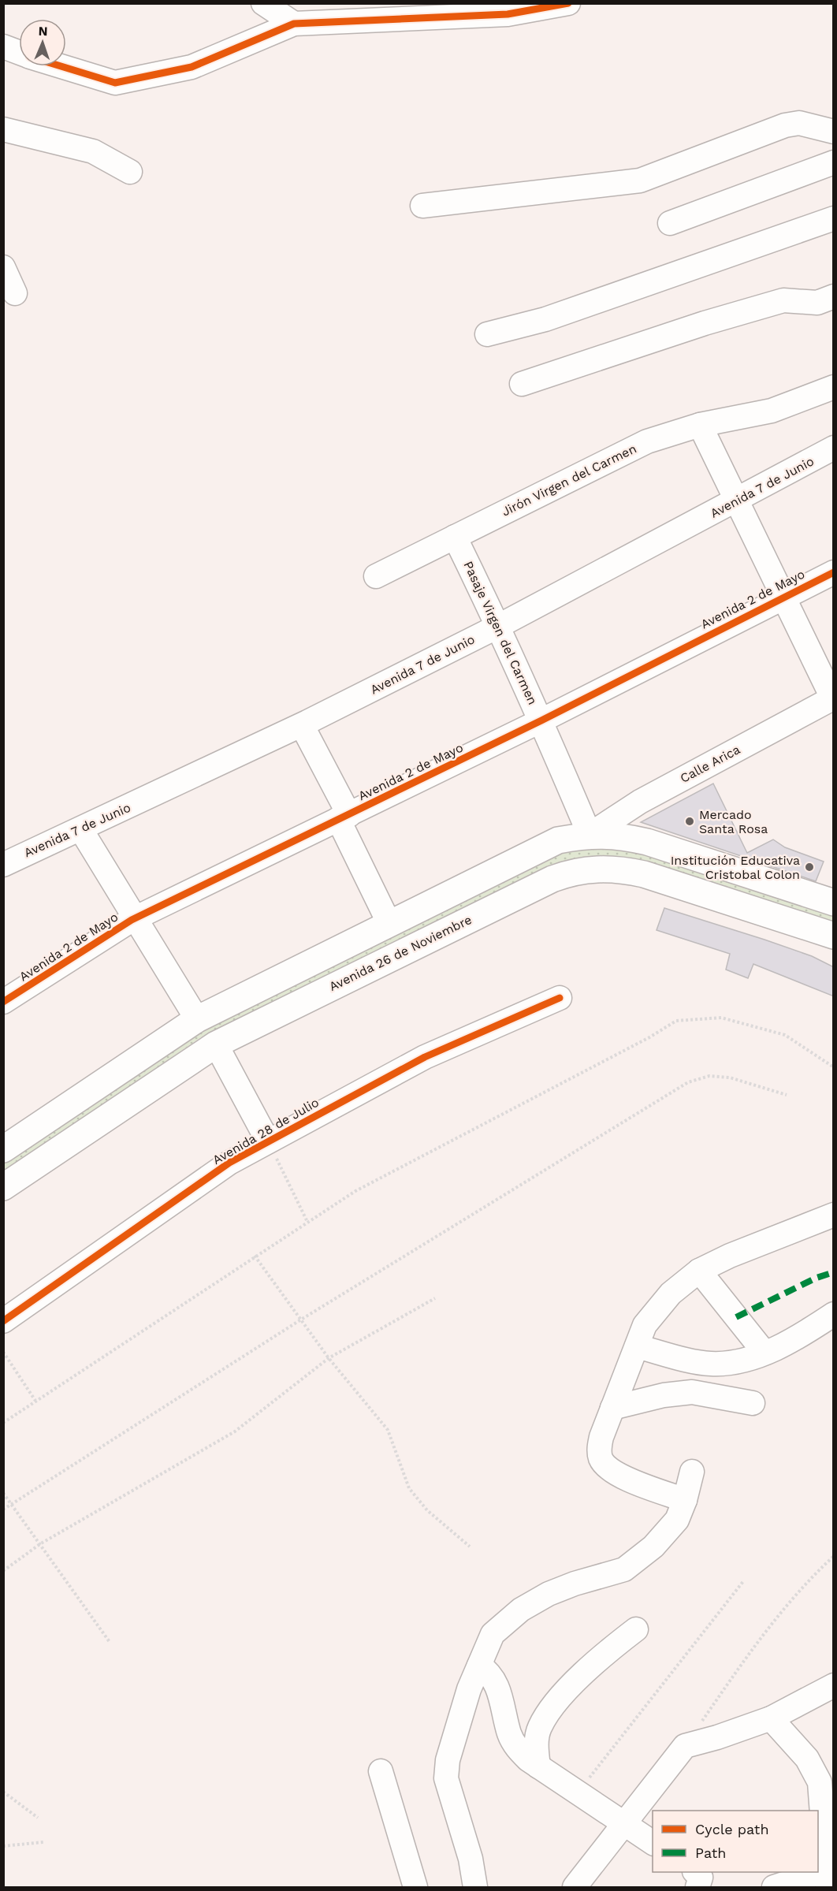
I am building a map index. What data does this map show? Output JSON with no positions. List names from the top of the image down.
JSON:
{
  "streets": {
    "main road": ["Avenida 26 de Noviembre"],
    "street": [
      "Jirón Virgen del Carmen",
      "Avenida 7 de Junio",
      "Avenida 2 de Mayo",
      "Pasaje Virgen del Carmen",
      "Calle Arica",
      "Avenida 28 de Julio"
    ]
  },
  "crossings": [
    ["Jirón Virgen del Carmen", "Pasaje Virgen del Carmen"],
    ["Avenida 7 de Junio", "Pasaje Virgen del Carmen"],
    ["Avenida 2 de Mayo", "Pasaje Virgen del Carmen"],
    ["Pasaje Virgen del Carmen", "Calle Arica"]
  ],
  "places": ["Mercado Santa Rosa", "Institución Educativa Cristobal Colon"],
  "legend": ["Cycle path", "Path"],
  "north": "top"
}
